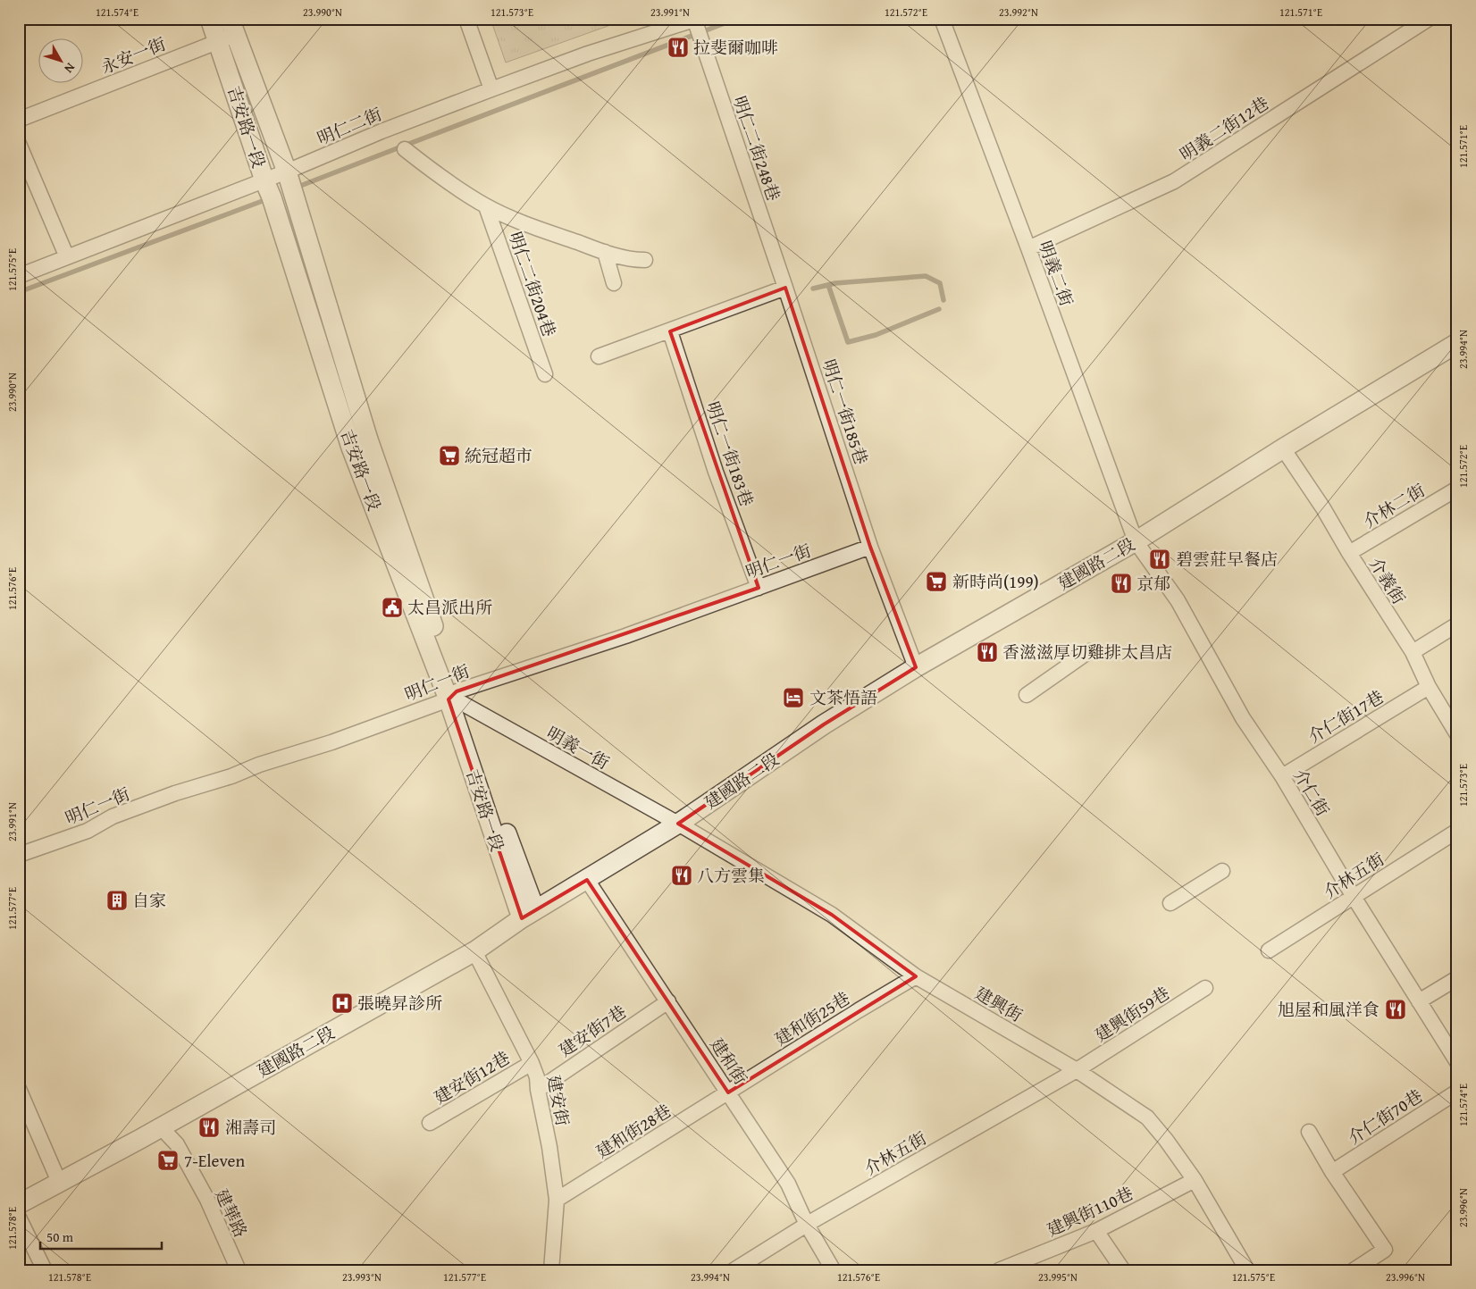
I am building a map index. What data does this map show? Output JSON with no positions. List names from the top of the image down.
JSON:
{
  "streets": {
    "street": [
      "永安一街",
      "明仁二街",
      "吉安路一段",
      "明義二街12巷",
      "明仁二街248巷",
      "明義二街",
      "明仁二街204巷",
      "明仁一街185巷",
      "明仁一街183巷",
      "介林二街",
      "明仁一街",
      "建國路二段",
      "介義街",
      "介仁街17巷",
      "明義一街",
      "介仁街",
      "介林五街",
      "建興街",
      "建興街59巷",
      "建和街25巷",
      "建安街7巷",
      "建和街",
      "建安街12巷",
      "建安街",
      "介仁街70巷",
      "建和街28巷",
      "建興街110巷",
      "建華路"
    ]
  },
  "crossings": [
    ["永安一街", "吉安路一段"],
    ["明仁二街", "吉安路一段"],
    ["明仁二街", "明仁二街248巷"],
    ["吉安路一段", "明仁一街"],
    ["吉安路一段", "建國路二段"],
    ["吉安路一段", "明義一街"],
    ["明義二街12巷", "明義二街"],
    ["明仁二街248巷", "明仁一街185巷"],
    ["明義二街", "建國路二段"],
    ["明義二街", "介仁街"],
    ["明仁一街185巷", "明仁一街"],
    ["明仁一街185巷", "建國路二段"],
    ["明仁一街183巷", "明仁一街"],
    ["介林二街", "介義街"],
    ["明仁一街", "明義一街"],
    ["建國路二段", "介義街"],
    ["建國路二段", "明義一街"],
    ["建國路二段", "介仁街"],
    ["建國路二段", "建興街"],
    ["建國路二段", "建和街"],
    ["建國路二段", "建安街"],
    ["建國路二段", "建華路"],
    ["介義街", "介仁街17巷"],
    ["介仁街17巷", "介仁街"],
    ["明義一街", "建興街"],
    ["介仁街", "介林五街"],
    ["介林五街", "建興街"],
    ["介林五街", "建興街59巷"],
    ["介林五街", "建和街"],
    ["建興街", "建興街59巷"],
    ["建興街", "建和街25巷"],
    ["建興街", "建興街110巷"],
    ["建和街25巷", "建和街"],
    ["建和街25巷", "建和街28巷"],
    ["建安街7巷", "建和街"],
    ["建安街7巷", "建安街"],
    ["建和街", "建和街28巷"],
    ["建安街12巷", "建安街"],
    ["建安街", "建和街28巷"]
  ],
  "places": {
    "restaurant": [
      "拉斐爾咖啡",
      "碧雲莊早餐店",
      "京郁",
      "香滋滋厚切雞排太昌店",
      "八方雲集",
      "旭屋和風洋食",
      "湘壽司"
    ],
    "supermarket": ["統冠超市", "新時尚(199)", "7-Eleven"],
    "public building": ["太昌派出所"],
    "hotel": ["文茶悟語"],
    "building": ["自家"],
    "hospital": ["張曉昇診所"]
  },
  "scale_bar": "50 m",
  "north": "bottom right",
  "coordinates": [
    "121.574°E",
    "23.990°N",
    "121.573°E",
    "23.991°N",
    "121.572°E",
    "23.992°N",
    "121.571°E",
    "121.575°E",
    "23.994°N",
    "121.576°E",
    "121.577°E",
    "23.996°N",
    "121.578°E",
    "23.993°N",
    "23.995°N"
  ]
}
